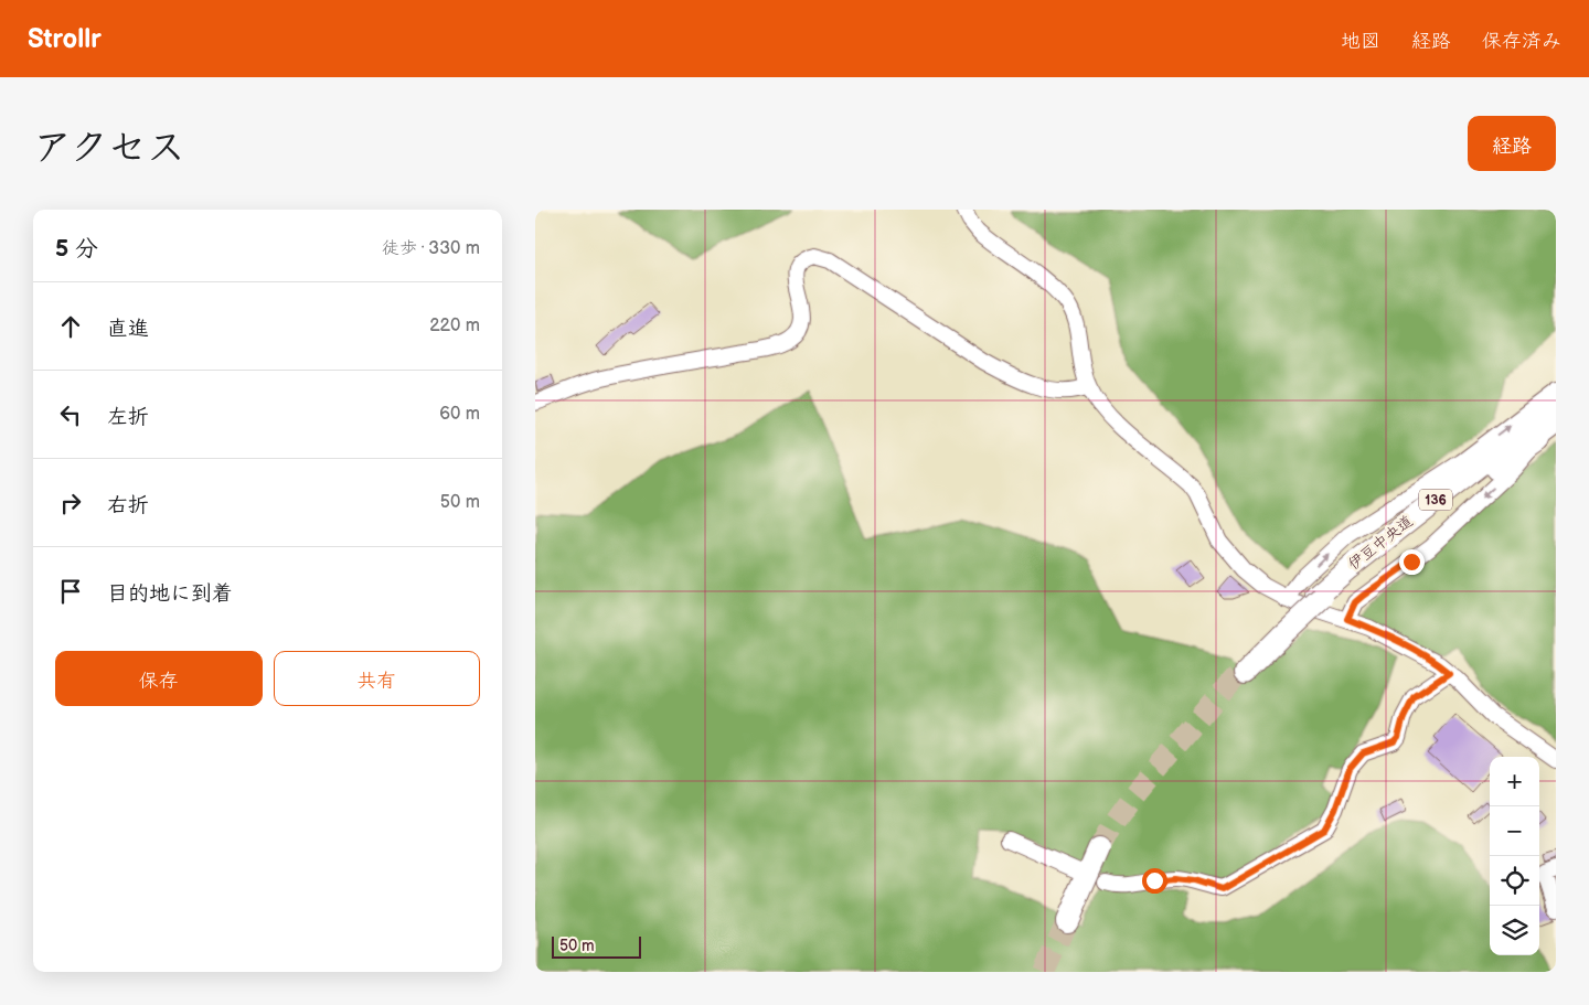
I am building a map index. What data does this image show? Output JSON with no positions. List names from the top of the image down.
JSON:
{
  "streets": {
    "highway": ["136", "伊豆中央道"]
  },
  "scale_bar": "50 m",
  "page": {
    "header": "Strollr",
    "nav": ["地図", "経路", "保存済み"],
    "title": "アクセス",
    "buttons": [
      "経路",
      ["保存", "共有"]
    ],
    "heading": ["5 分", "徒歩 · 330 m"],
    "list": [
      ["直進", "220 m"],
      ["左折", "60 m"],
      ["右折", "50 m"],
      "目的地に到着"
    ],
    "map_buttons": ["+", "−"],
    "scale": "50 m"
  }
}
